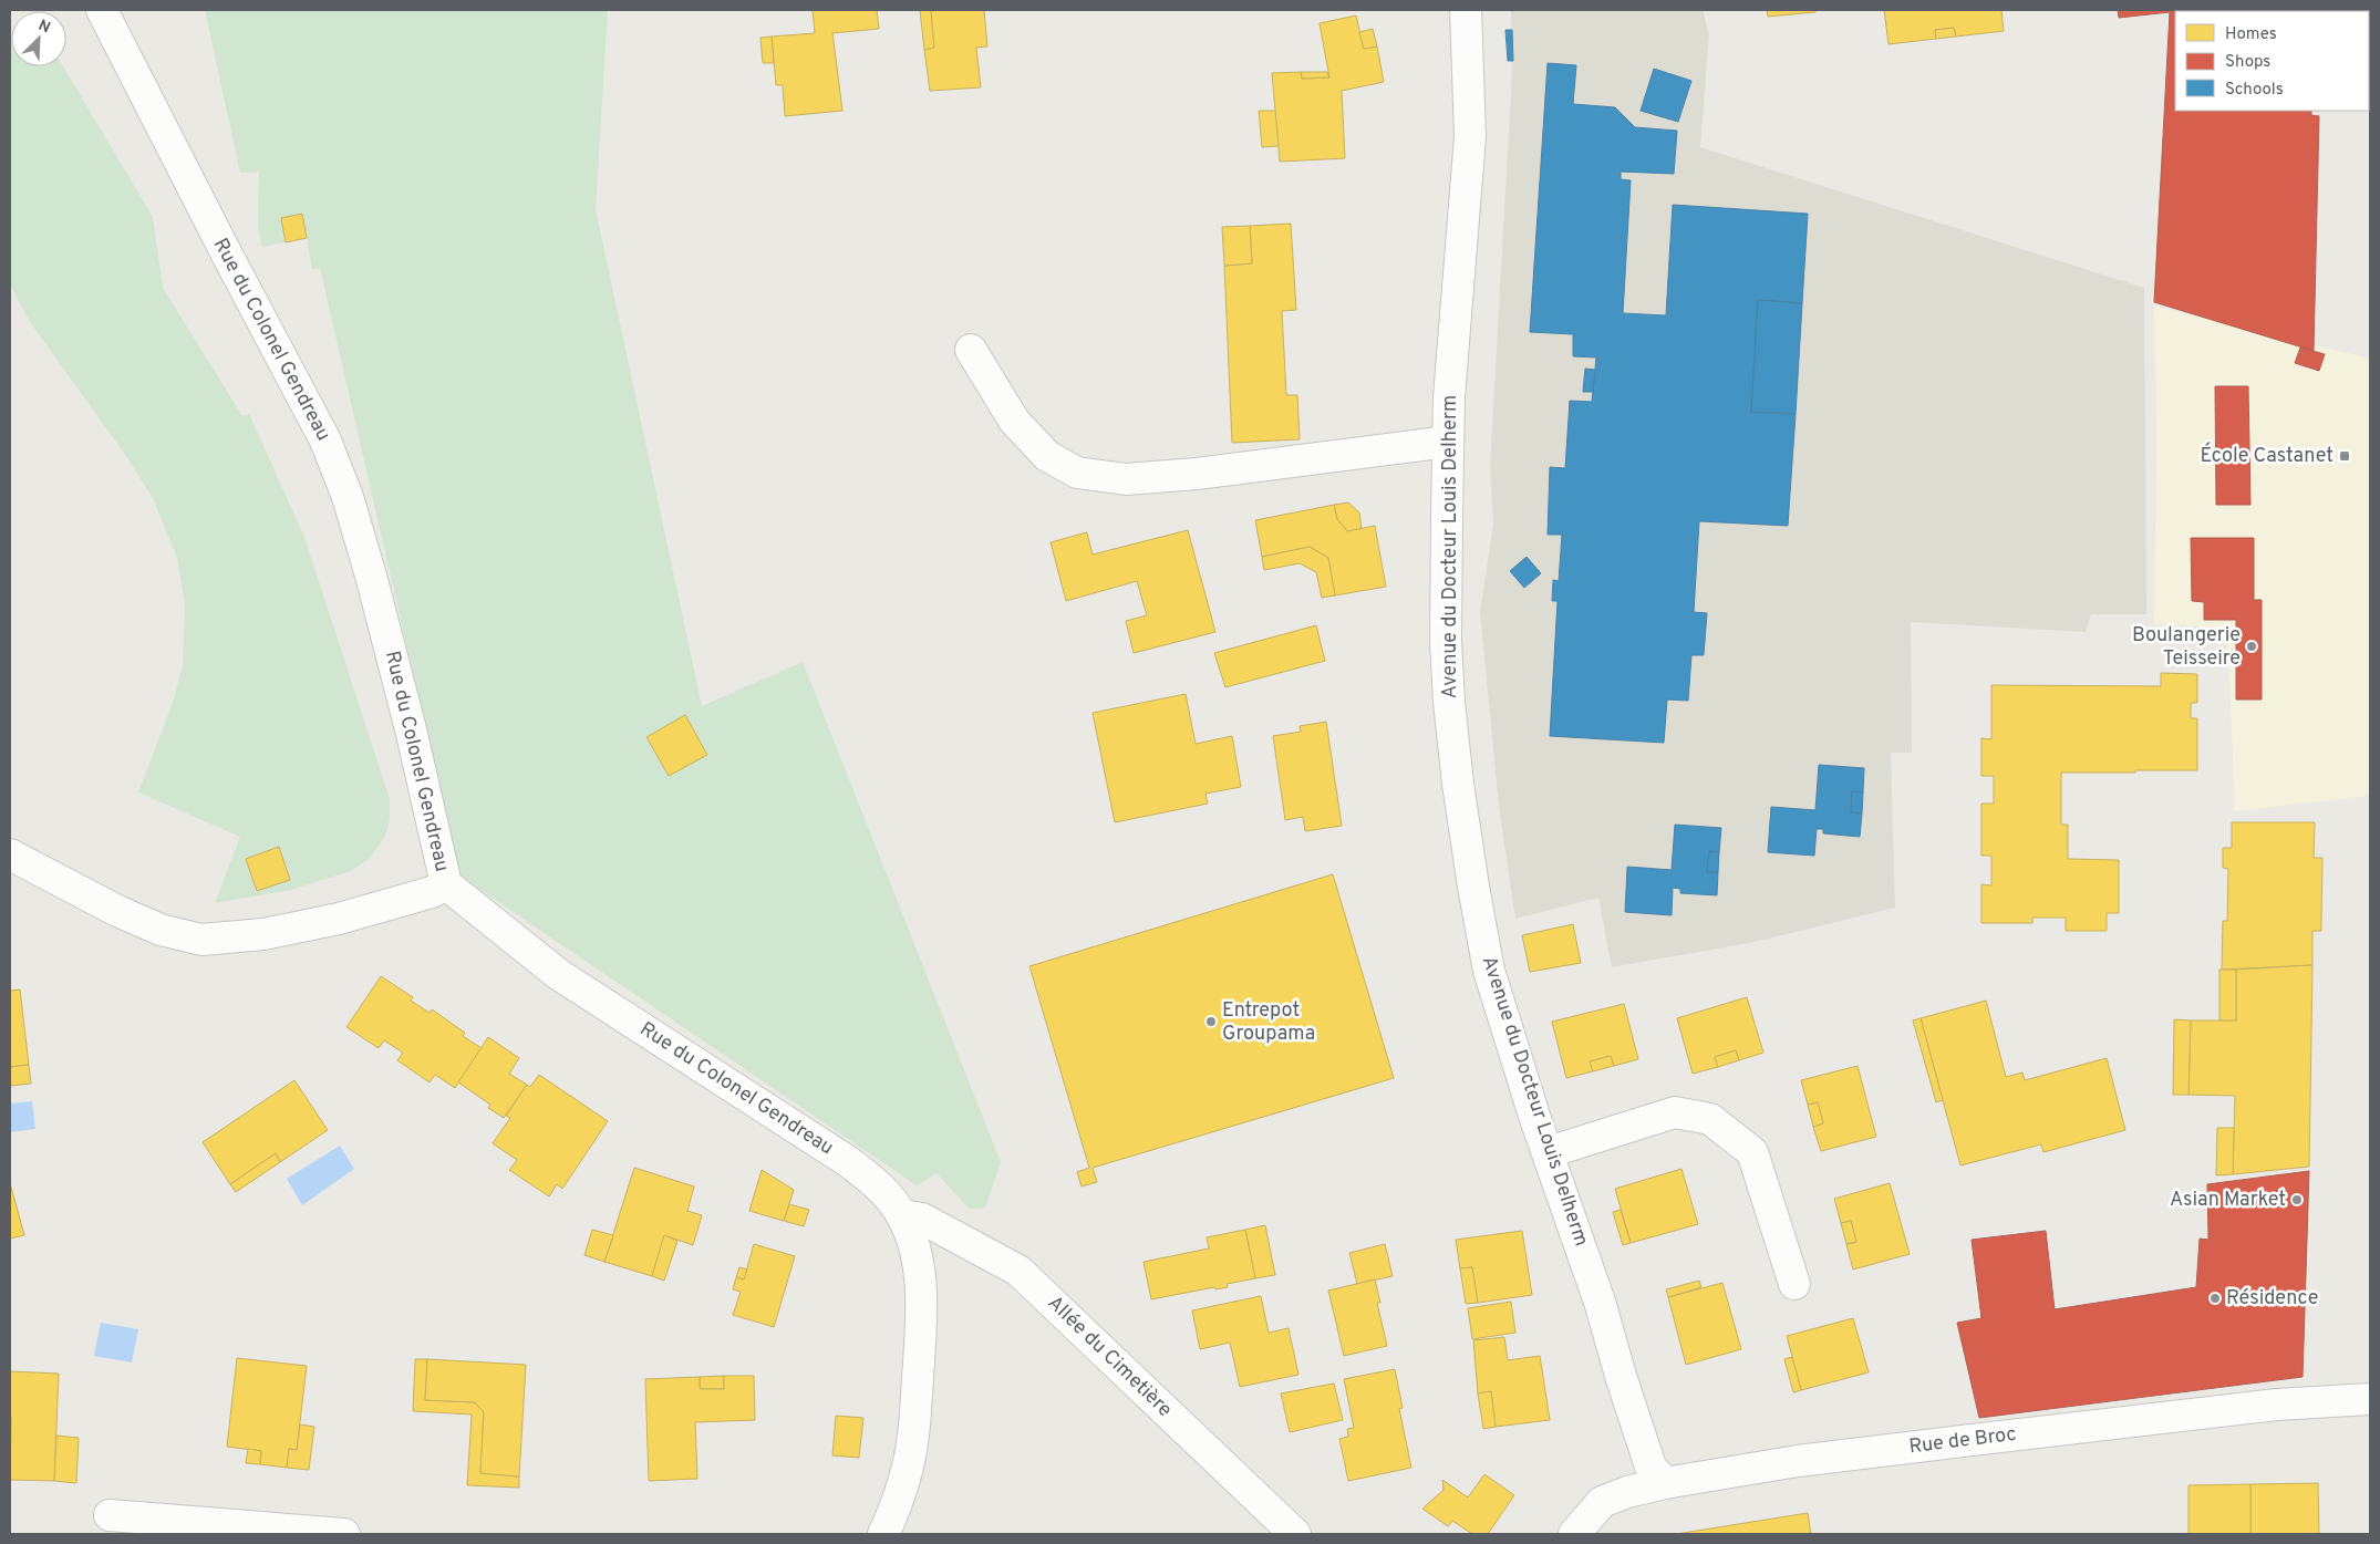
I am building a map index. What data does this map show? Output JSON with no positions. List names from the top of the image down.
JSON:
{
  "streets": {
    "street": [
      "Rue du Colonel Gendreau",
      "Avenue du Docteur Louis Delherm",
      "Allée du Cimetière",
      "Rue de Broc"
    ]
  },
  "crossings": [
    ["Rue du Colonel Gendreau", "Allée du Cimetière"],
    ["Avenue du Docteur Louis Delherm", "Rue de Broc"]
  ],
  "places": {
    "transit": ["École Castanet"],
    "other": [
      "Boulangerie Teisseire",
      "Entrepot Groupama",
      "Asian Market",
      "Résidence"
    ]
  },
  "legend": ["Homes", "Shops", "Schools"],
  "north": "top right"
}
